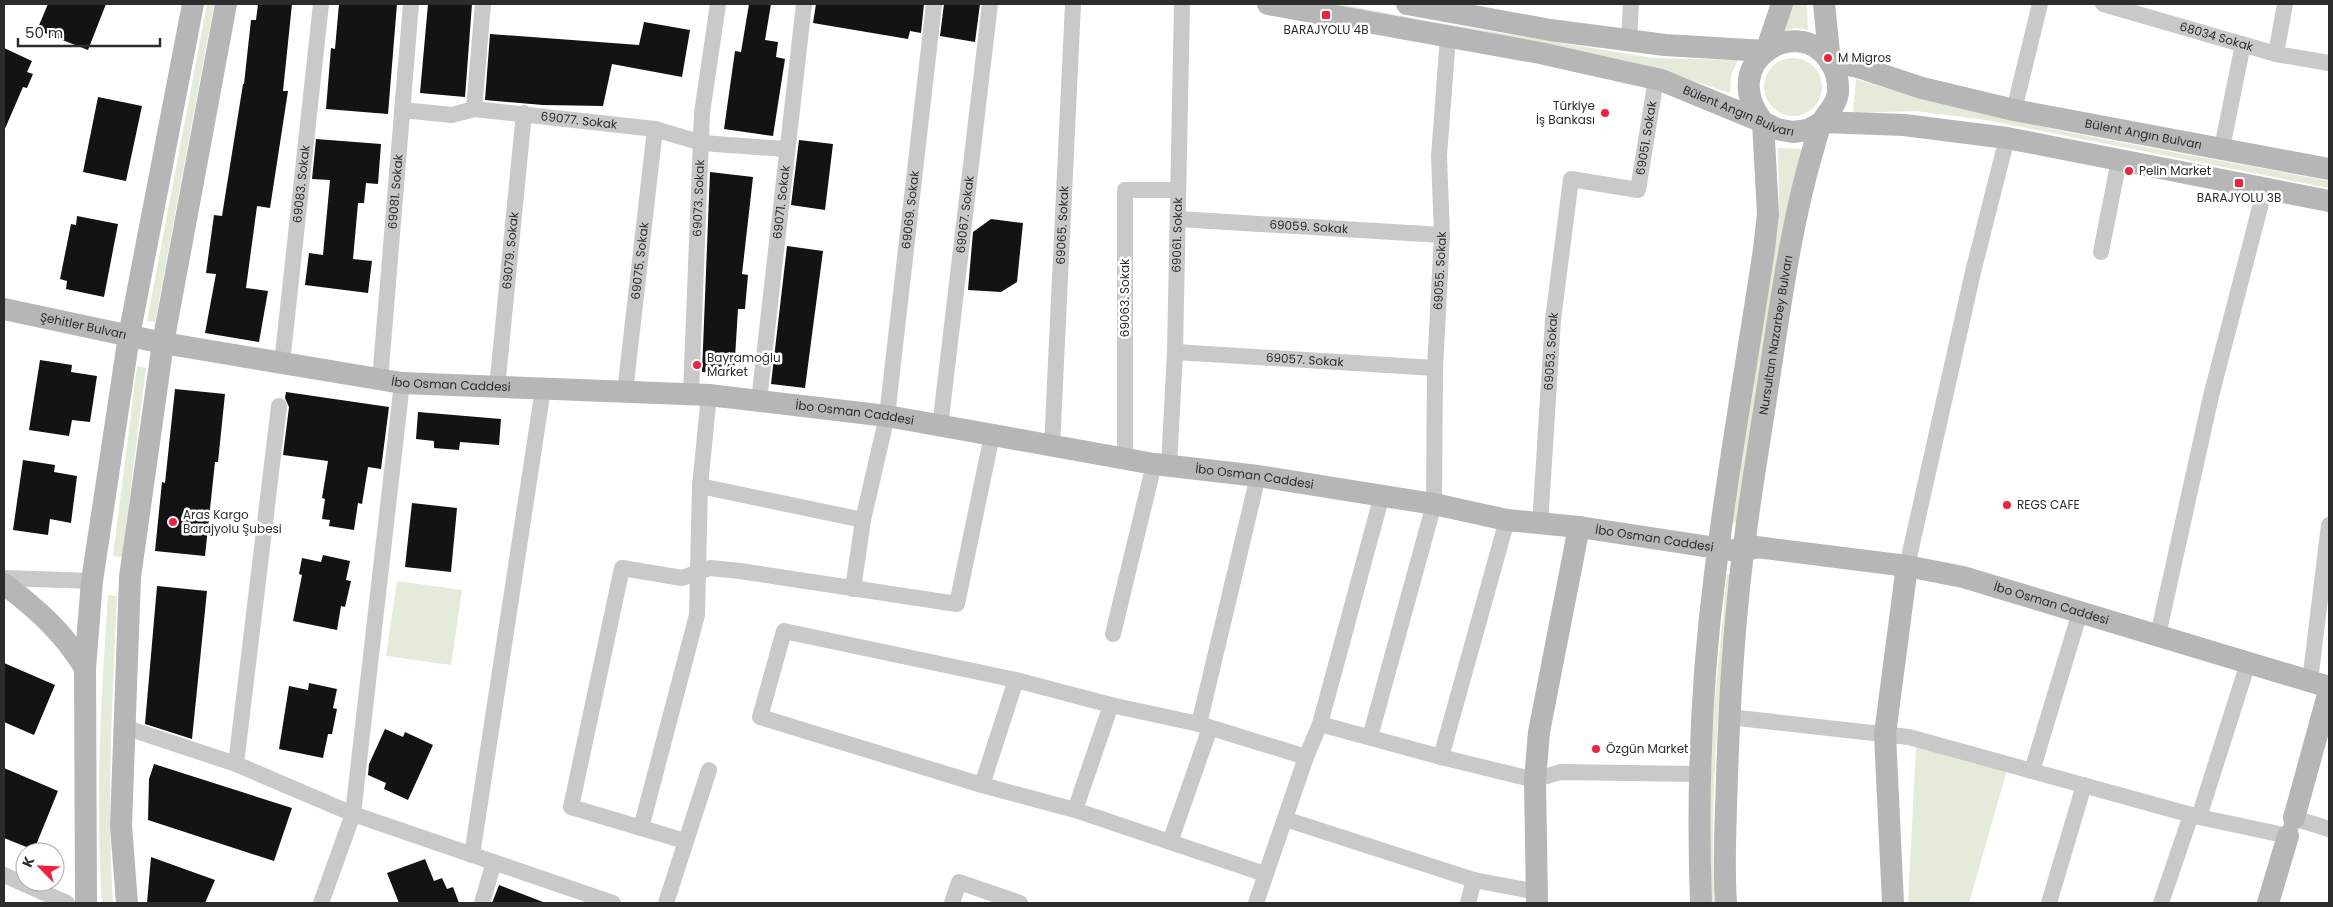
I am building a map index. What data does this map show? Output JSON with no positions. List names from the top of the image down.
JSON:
{
  "streets": {
    "main road": [
      "Bülent Angın Bulvarı",
      "Şehitler Bulvarı",
      "Nursultan Nazarbey Bulvarı",
      "İbo Osman Caddesi"
    ],
    "street": [
      "68034 Sokak",
      "69077. Sokak",
      "69051. Sokak",
      "69083. Sokak",
      "69081. Sokak",
      "69073. Sokak",
      "69071. Sokak",
      "69069. Sokak",
      "69067. Sokak",
      "69065. Sokak",
      "69059. Sokak",
      "69061. Sokak",
      "69079. Sokak",
      "69075. Sokak",
      "69055. Sokak",
      "69063. Sokak",
      "69053. Sokak",
      "69057. Sokak"
    ]
  },
  "crossings": [
    ["Bülent Angın Bulvarı", "69051. Sokak"],
    ["Bülent Angın Bulvarı", "69055. Sokak"],
    ["Bülent Angın Bulvarı", "Nursultan Nazarbey Bulvarı"],
    ["69077. Sokak", "69081. Sokak"],
    ["69077. Sokak", "69073. Sokak"],
    ["69077. Sokak", "69071. Sokak"],
    ["69077. Sokak", "69079. Sokak"],
    ["69077. Sokak", "69075. Sokak"],
    ["69051. Sokak", "69053. Sokak"],
    ["69083. Sokak", "İbo Osman Caddesi"],
    ["69081. Sokak", "İbo Osman Caddesi"],
    ["69073. Sokak", "İbo Osman Caddesi"],
    ["69071. Sokak", "İbo Osman Caddesi"],
    ["69069. Sokak", "İbo Osman Caddesi"],
    ["69067. Sokak", "İbo Osman Caddesi"],
    ["69065. Sokak", "İbo Osman Caddesi"],
    ["69059. Sokak", "69061. Sokak"],
    ["69059. Sokak", "69055. Sokak"],
    ["69061. Sokak", "69063. Sokak"],
    ["69061. Sokak", "69057. Sokak"],
    ["69061. Sokak", "İbo Osman Caddesi"],
    ["69079. Sokak", "İbo Osman Caddesi"],
    ["69075. Sokak", "İbo Osman Caddesi"],
    ["69055. Sokak", "69057. Sokak"],
    ["69055. Sokak", "İbo Osman Caddesi"],
    ["69063. Sokak", "İbo Osman Caddesi"],
    ["Şehitler Bulvarı", "İbo Osman Caddesi"],
    ["Nursultan Nazarbey Bulvarı", "İbo Osman Caddesi"],
    ["69053. Sokak", "İbo Osman Caddesi"]
  ],
  "places": {
    "transit": ["BARAJYOLU 4B", "BARAJYOLU 3B"],
    "other": [
      "M Migros",
      "Türkiye İş Bankası",
      "Pelin Market",
      "Bayramoğlu Market",
      "REGS CAFE",
      "Aras Kargo Barajyolu Şubesi",
      "Özgün Market"
    ]
  },
  "scale_bar": "50 m",
  "north": "top left"
}
